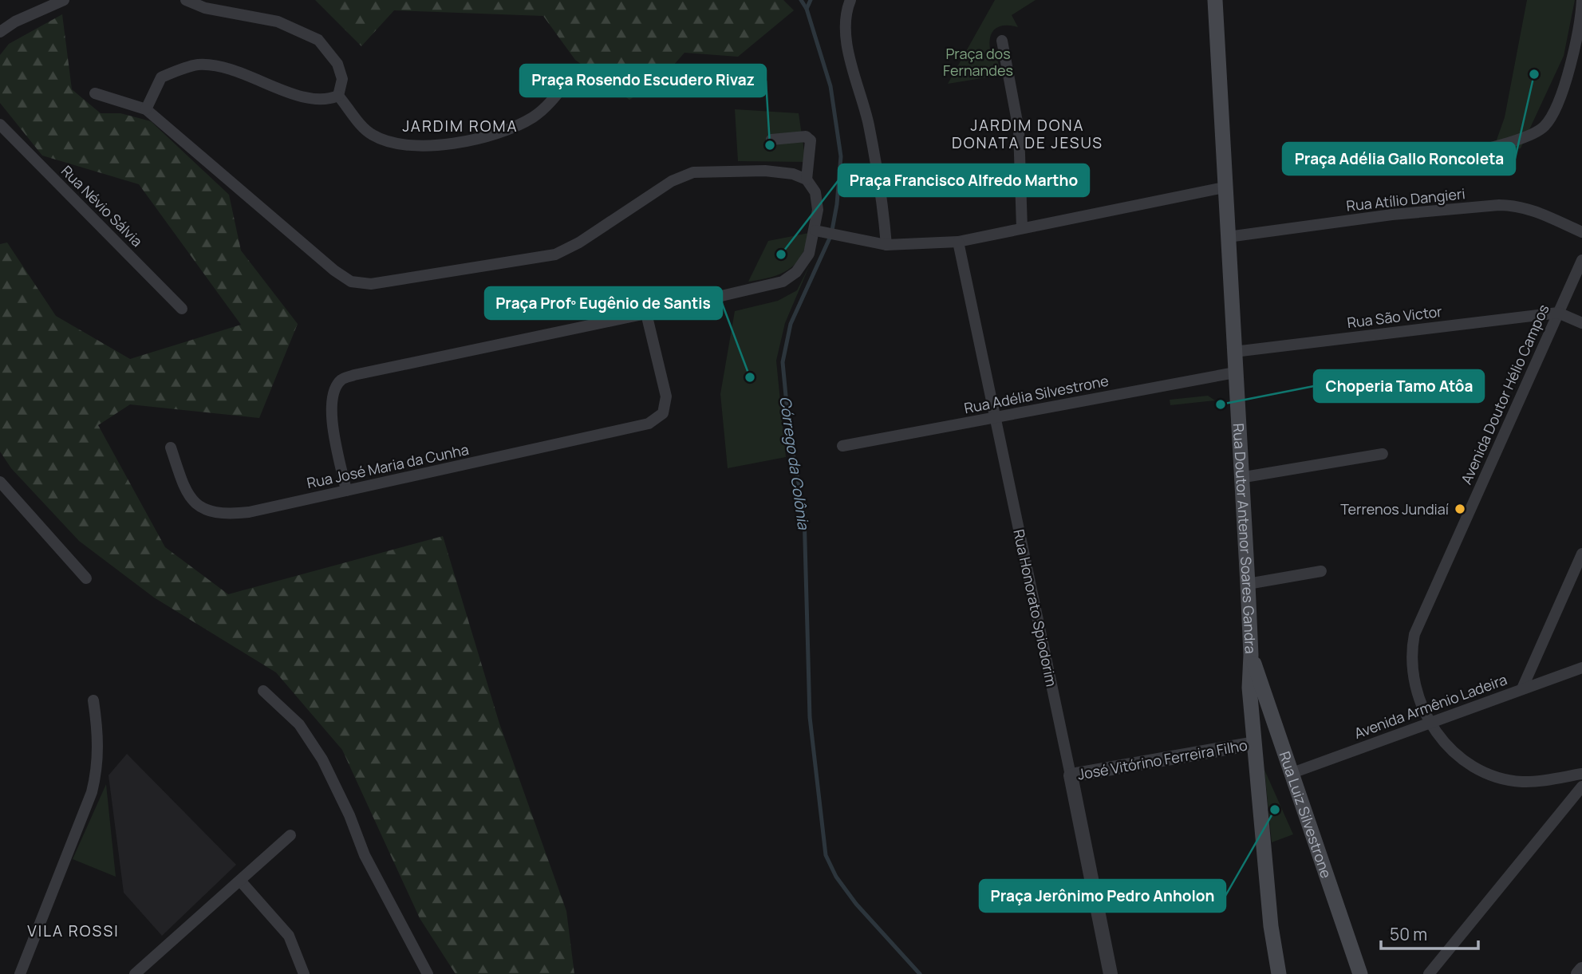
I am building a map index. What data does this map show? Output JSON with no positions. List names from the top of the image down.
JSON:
{
  "streets": {
    "main road": ["Rua Doutor Antenor Soares Gandra", "Rua Luiz Silvestrone"],
    "street": [
      "Rua Atílio Dangieri",
      "Rua Névio Sálvia",
      "Rua São Victor",
      "Rua Adélia Silvestrone",
      "Avenida Doutor Hélio Campos",
      "Rua José Maria da Cunha",
      "Rua Honorato Spiodorim",
      "Avenida Armênio Ladeira",
      "José Vitórino Ferreira Filho"
    ]
  },
  "crossings": [
    ["Rua Atílio Dangieri", "Rua Doutor Antenor Soares Gandra"],
    ["Rua São Victor", "Avenida Doutor Hélio Campos"],
    ["Rua São Victor", "Rua Doutor Antenor Soares Gandra"],
    ["Rua Adélia Silvestrone", "Rua Doutor Antenor Soares Gandra"],
    ["Rua Adélia Silvestrone", "Rua Honorato Spiodorim"],
    ["Avenida Doutor Hélio Campos", "Avenida Armênio Ladeira"],
    ["Rua Doutor Antenor Soares Gandra", "José Vitórino Ferreira Filho"],
    ["Rua Doutor Antenor Soares Gandra", "Rua Luiz Silvestrone"],
    ["Rua Honorato Spiodorim", "José Vitórino Ferreira Filho"],
    ["Avenida Armênio Ladeira", "Rua Luiz Silvestrone"]
  ],
  "districts": ["JARDIM DONA DONATA DE JESUS", "JARDIM ROMA", "VILA ROSSI"],
  "water": ["Córrego da Colônia"],
  "parks": ["Praça dos Fernandes"],
  "places": [
    "Praça Adélia Gallo Roncoleta",
    "Praça Rosendo Escudero Rivaz",
    "Praça Francisco Alfredo Martho",
    "Praça Profº Eugênio de Santis",
    "Choperia Tamo Atôa",
    "Terrenos Jundiaí",
    "Praça Jerônimo Pedro Anholon"
  ],
  "scale_bar": "50 m"
}
